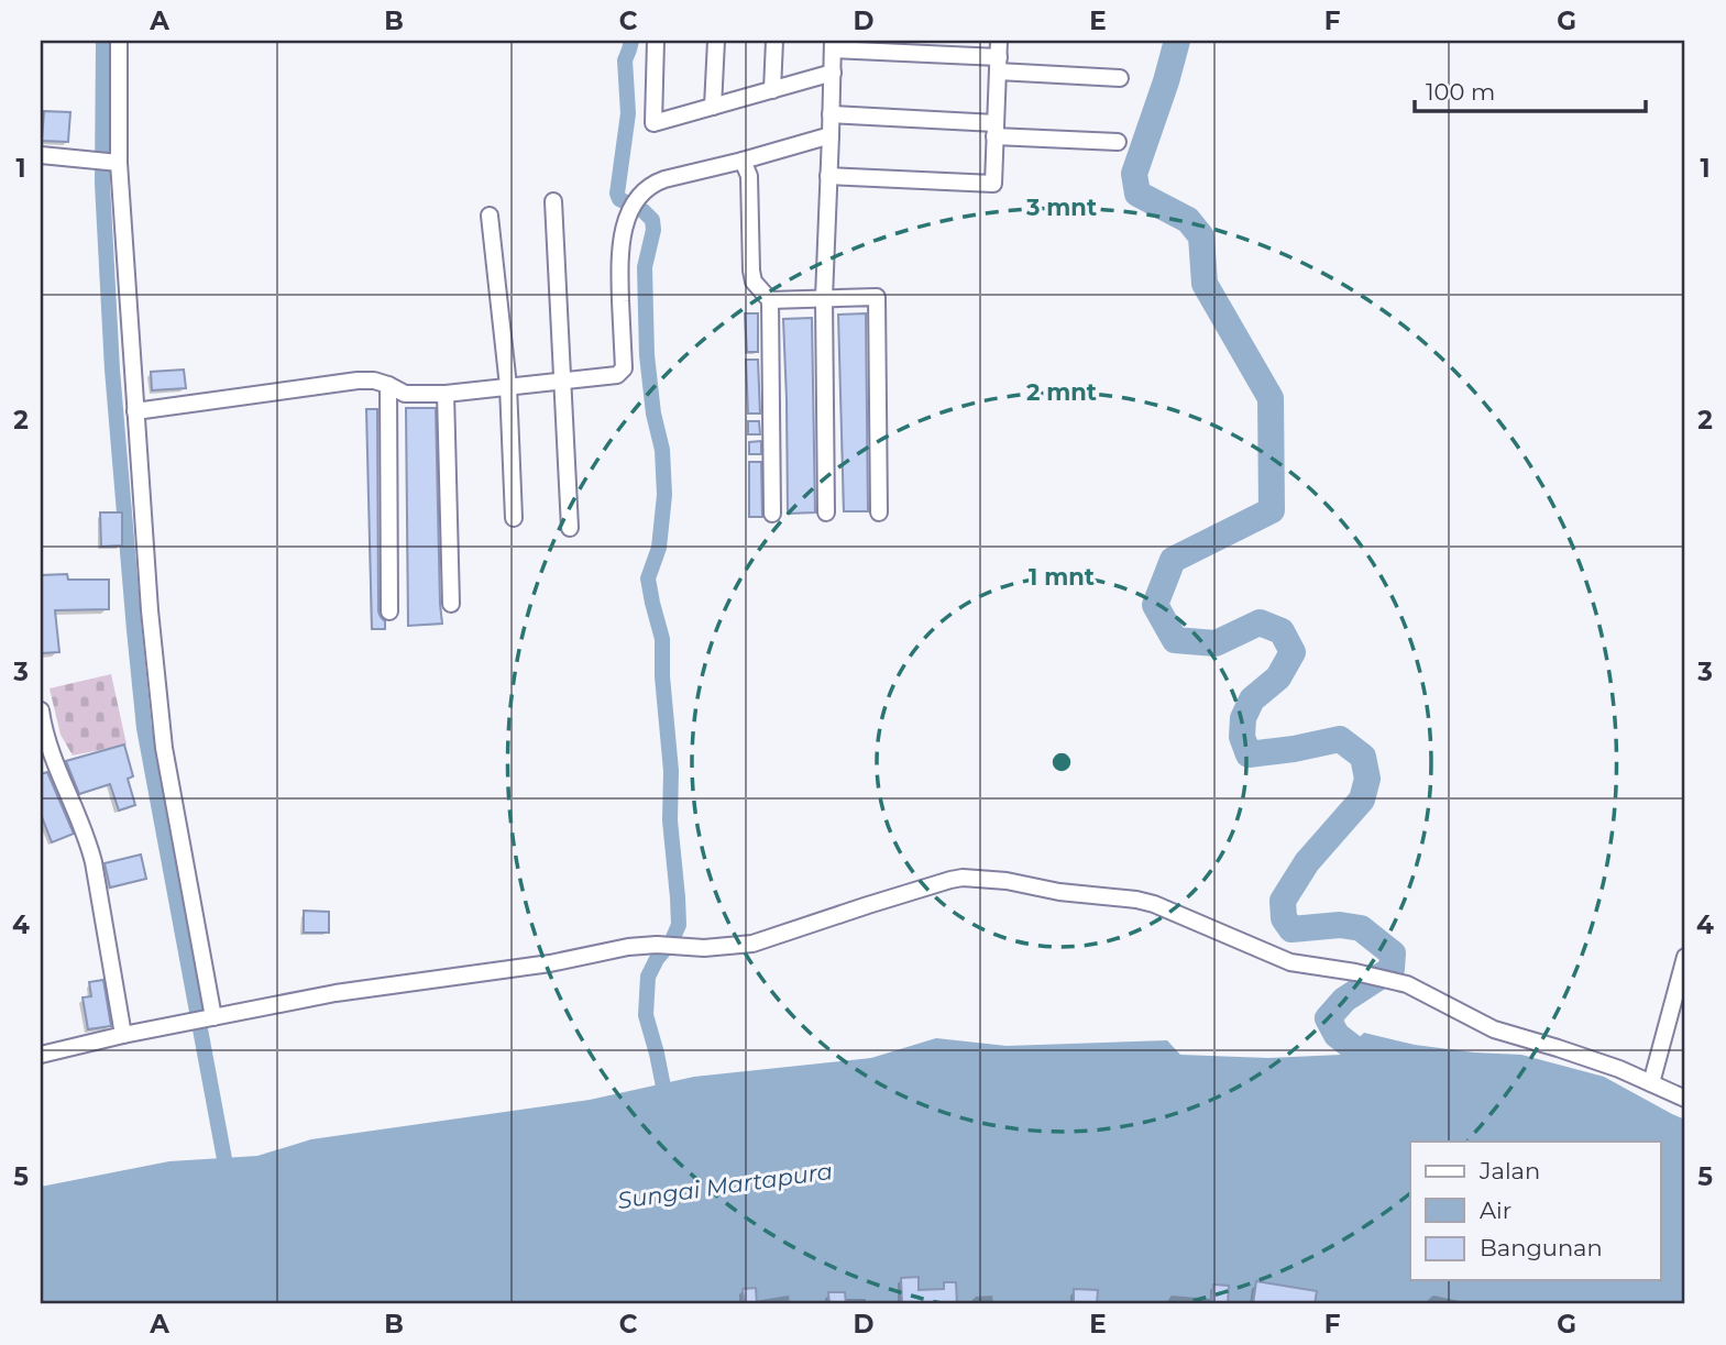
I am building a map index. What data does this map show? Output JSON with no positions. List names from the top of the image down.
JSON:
{
  "water": ["Sungai Martapura"],
  "legend": ["Jalan", "Air", "Bangunan"],
  "scale_bar": "100 m",
  "grid": {
    "columns": [
      "A",
      "B",
      "C",
      "D",
      "E",
      "F",
      "G"
    ],
    "rows": [
      "1",
      "2",
      "3",
      "4",
      "5"
    ]
  },
  "rings": ["3 mnt", "2 mnt", "1 mnt"]
}
